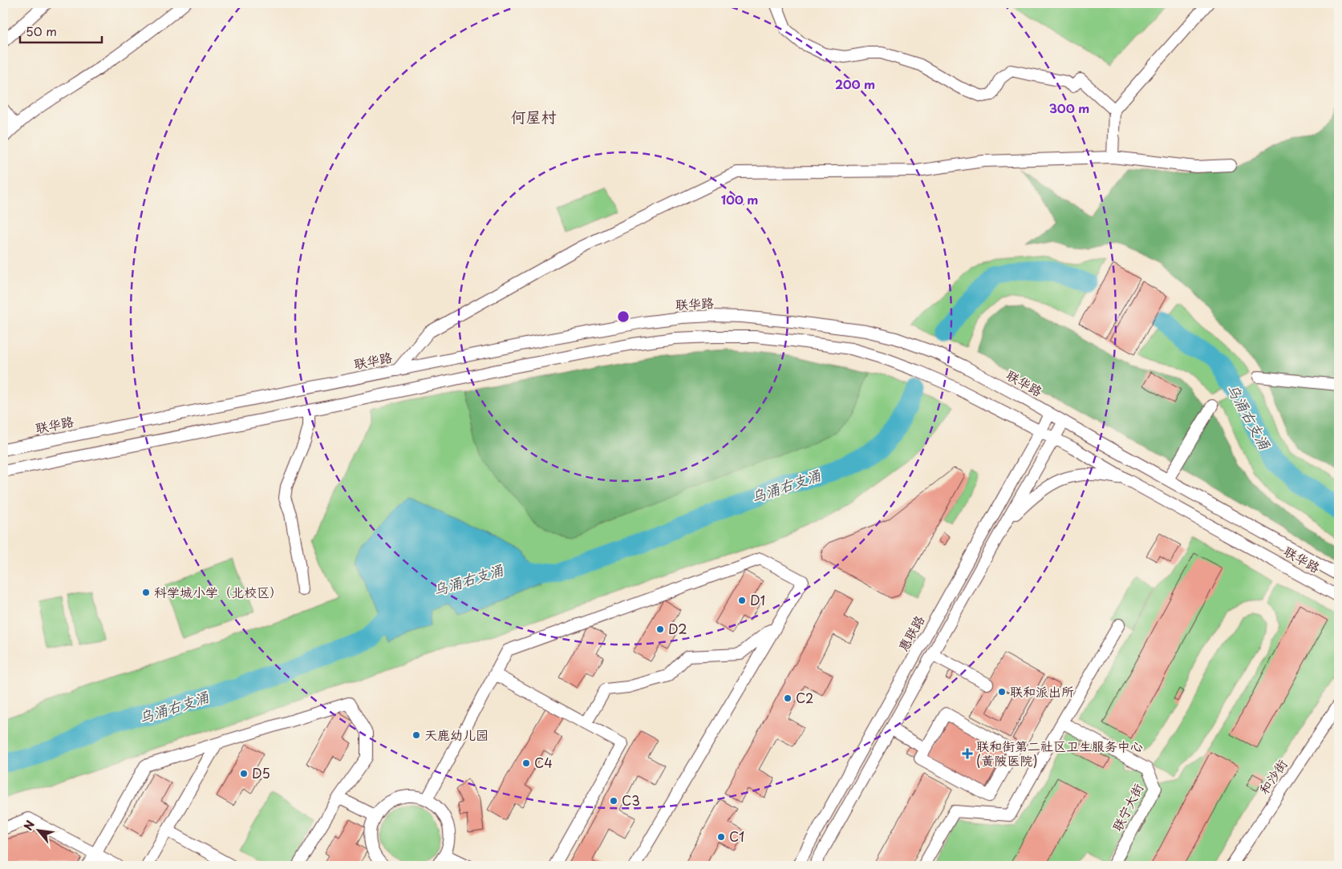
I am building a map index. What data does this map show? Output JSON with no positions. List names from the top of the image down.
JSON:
{
  "streets": {
    "street": [
      "联华路",
      "惠联路",
      "和沙街",
      "联宁大街"
    ]
  },
  "crossings": [
    ["联华路", "惠联路"]
  ],
  "districts": ["何屋村"],
  "water": ["乌涌右支涌"],
  "places": {
    "other": [
      "科学城小学（北校区）",
      "D1",
      "D2",
      "联和派出所",
      "C2",
      "天鹿幼儿园",
      "C4",
      "D5",
      "C3",
      "C1"
    ],
    "health": ["联和街第二社区卫生服务中心 (黄陂医院)"]
  },
  "scale_bar": "50 m",
  "north": "top left",
  "rings": ["200 m", "300 m", "100 m"]
}
